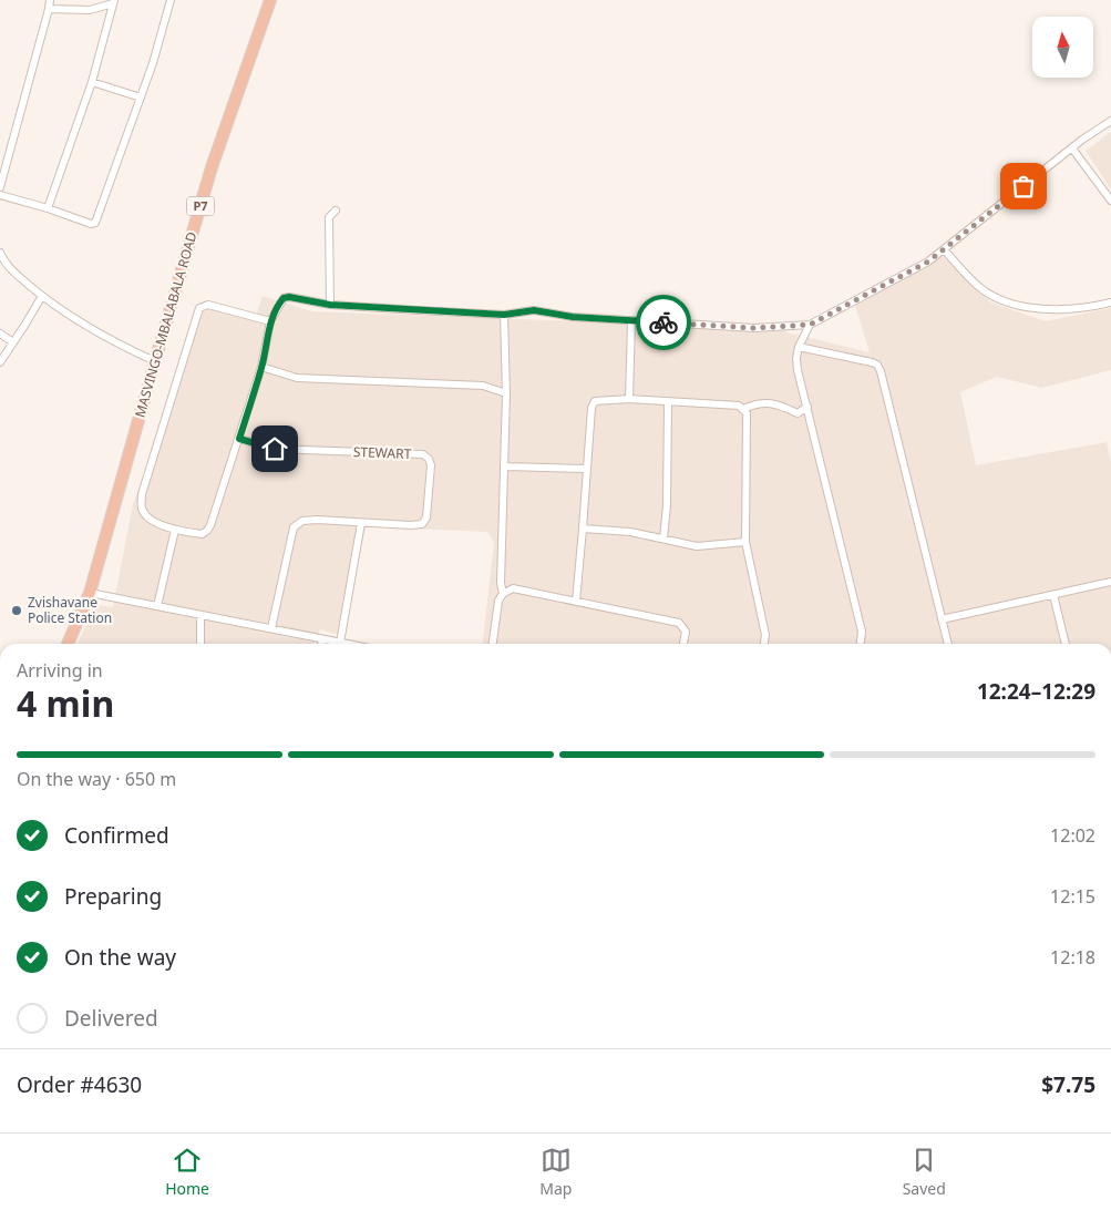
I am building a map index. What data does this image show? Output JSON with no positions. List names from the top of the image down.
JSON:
{
  "streets": {
    "highway": ["P7", "MASVINGO-MBALABALA ROAD"],
    "street": ["STEWART"]
  },
  "places": ["Zvishavane Police Station"],
  "north": "top",
  "page": {
    "heading": ["4 min", "Arriving in", "12:24–12:29"],
    "panel": ["Order #4630", "$7.75"],
    "bar": "On the way · 650 m",
    "list": [
      ["Confirmed", "12:02"],
      ["Preparing", "12:15"],
      ["On the way", "12:18"],
      "Delivered"
    ],
    "tabs": ["Home", "Map", "Saved"]
  }
}
